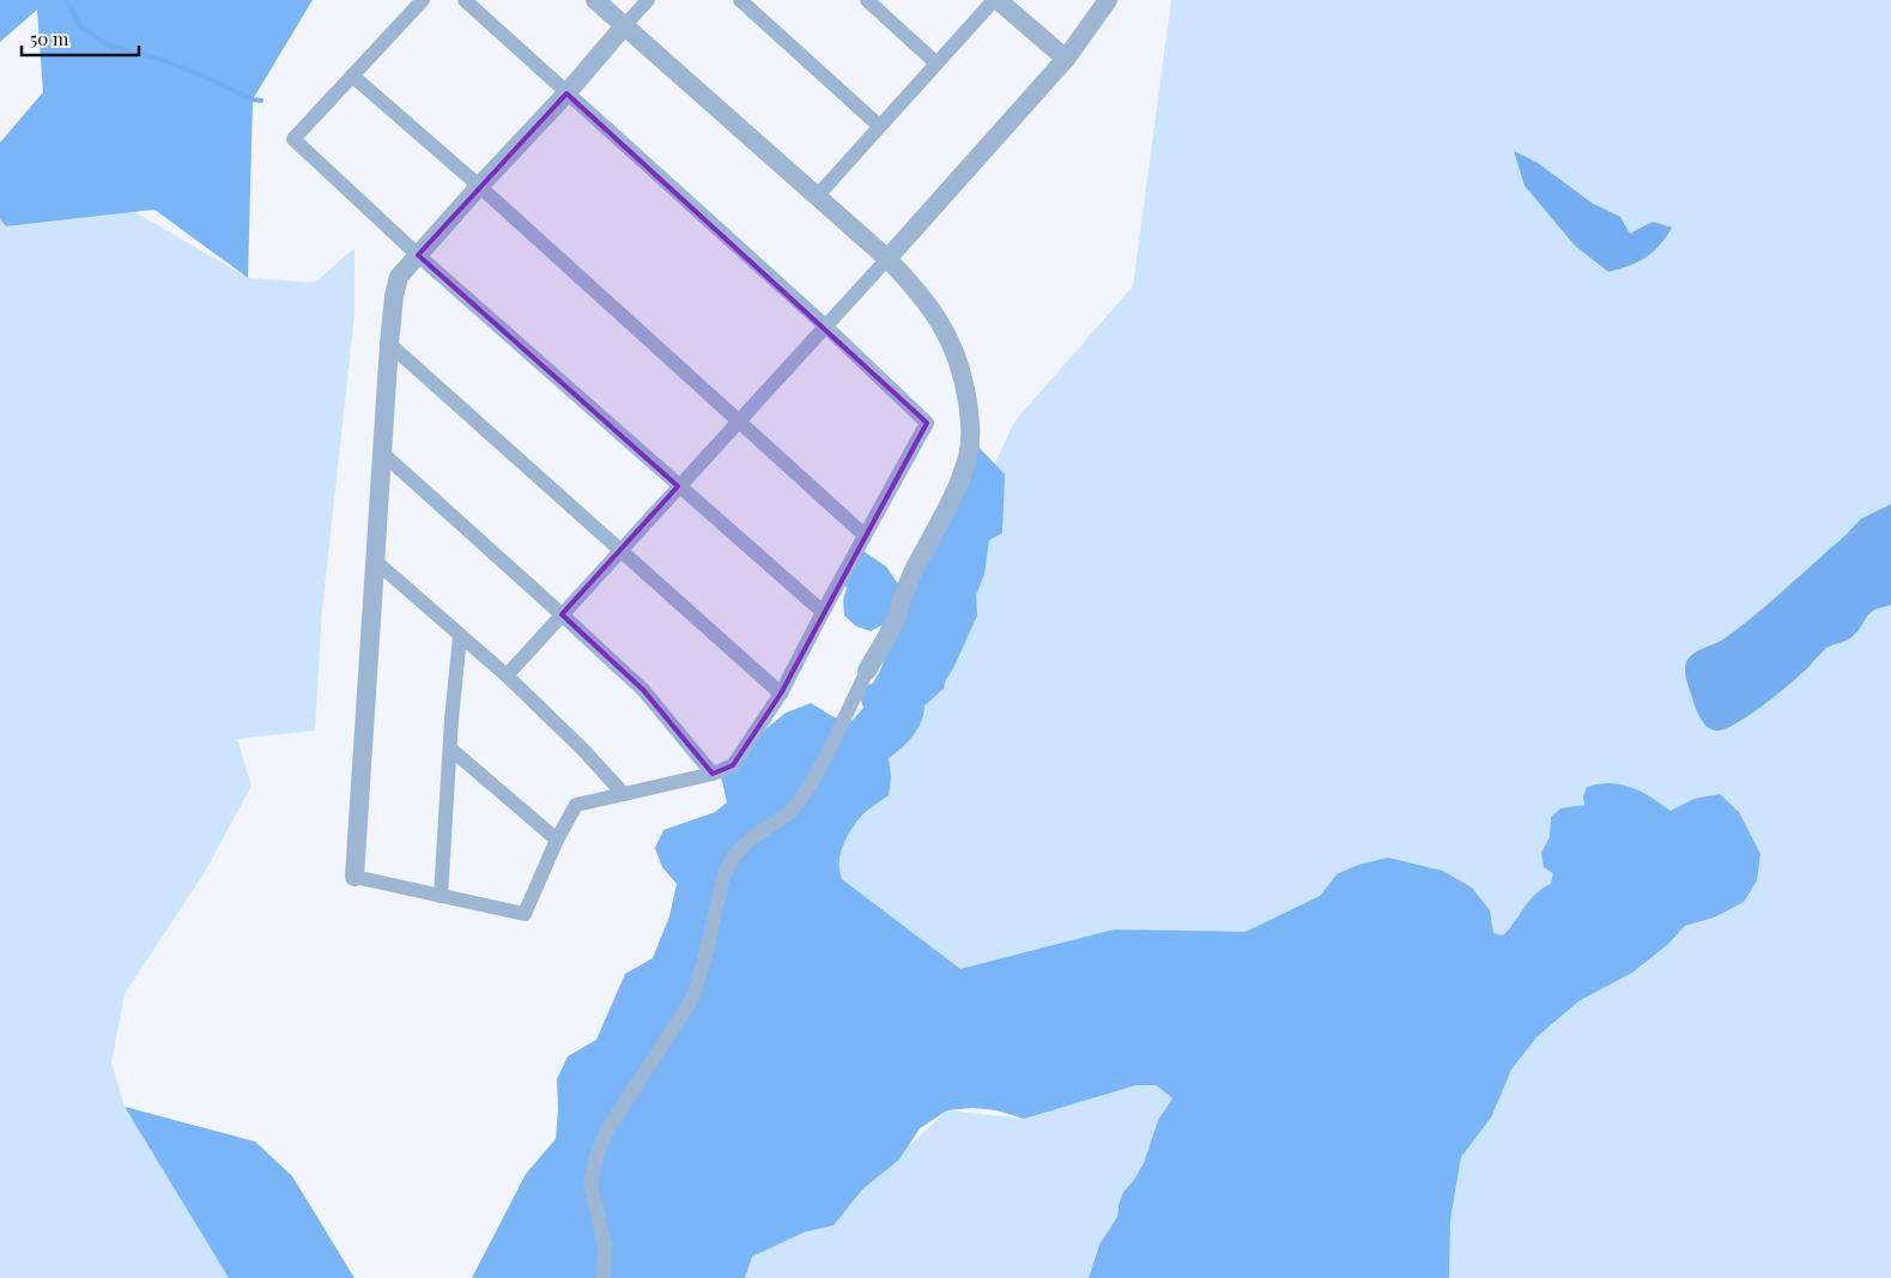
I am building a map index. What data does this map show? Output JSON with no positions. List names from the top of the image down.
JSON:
{
  "scale_bar": "50 m"
}
